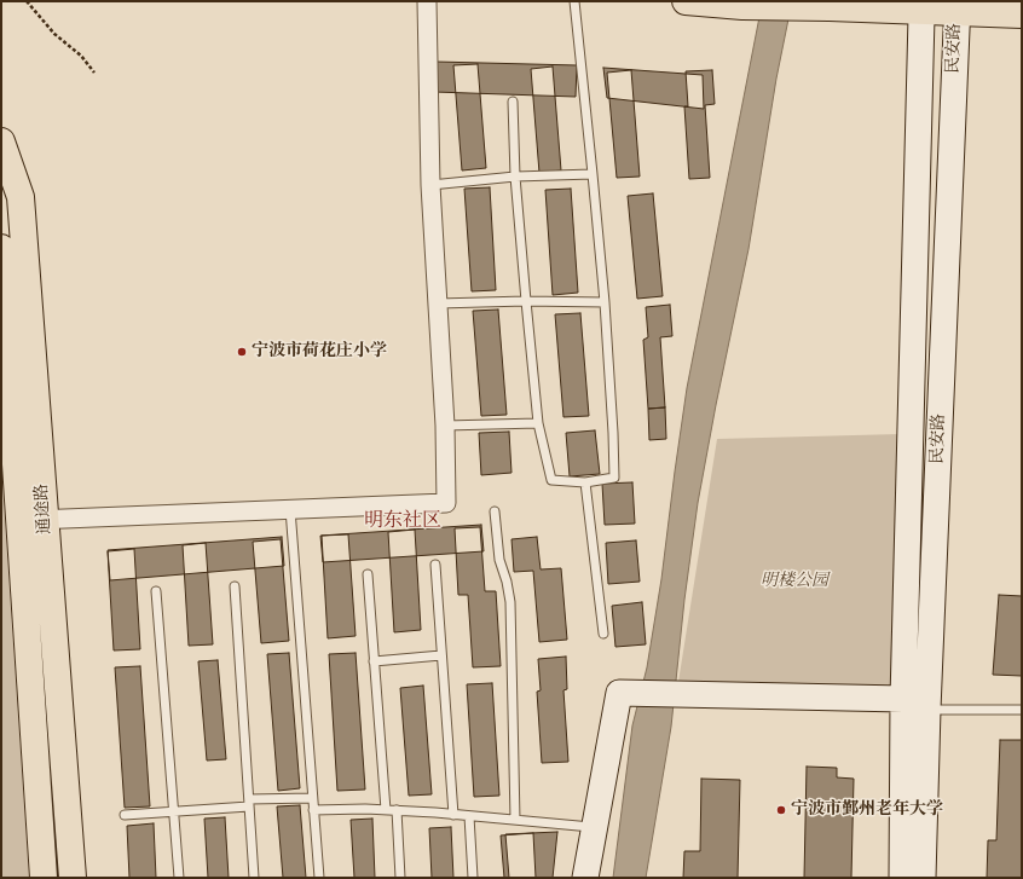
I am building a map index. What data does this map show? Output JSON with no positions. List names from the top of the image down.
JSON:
{
  "streets": {
    "main road": ["民安路", "通途路"]
  },
  "districts": ["明东社区"],
  "parks": ["明楼公园"],
  "places": ["宁波市荷花庄小学", "宁波市鄞州老年大学"]
}
